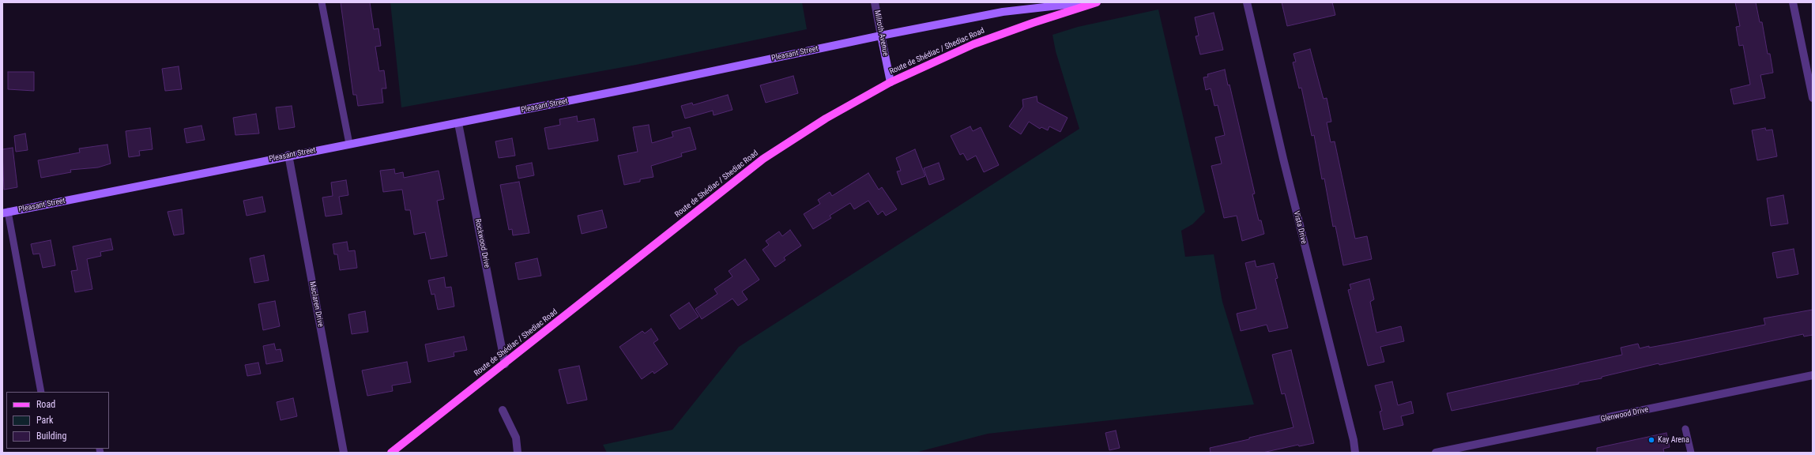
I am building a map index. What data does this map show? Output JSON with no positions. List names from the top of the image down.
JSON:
{
  "streets": {
    "main road": ["Route de Shédiac / Shediac Road"],
    "street": [
      "Milroth Avenue",
      "Pleasant Street",
      "Vista Drive",
      "Rockwood Drive",
      "Maclaren Drive",
      "Glenwood Drive"
    ]
  },
  "crossings": [
    ["Milroth Avenue", "Route de Shédiac / Shediac Road"],
    ["Milroth Avenue", "Pleasant Street"],
    ["Route de Shédiac / Shediac Road", "Rockwood Drive"],
    ["Pleasant Street", "Rockwood Drive"],
    ["Pleasant Street", "Maclaren Drive"]
  ],
  "places": ["Kay Arena"],
  "legend": ["Road", "Park", "Building"]
}
